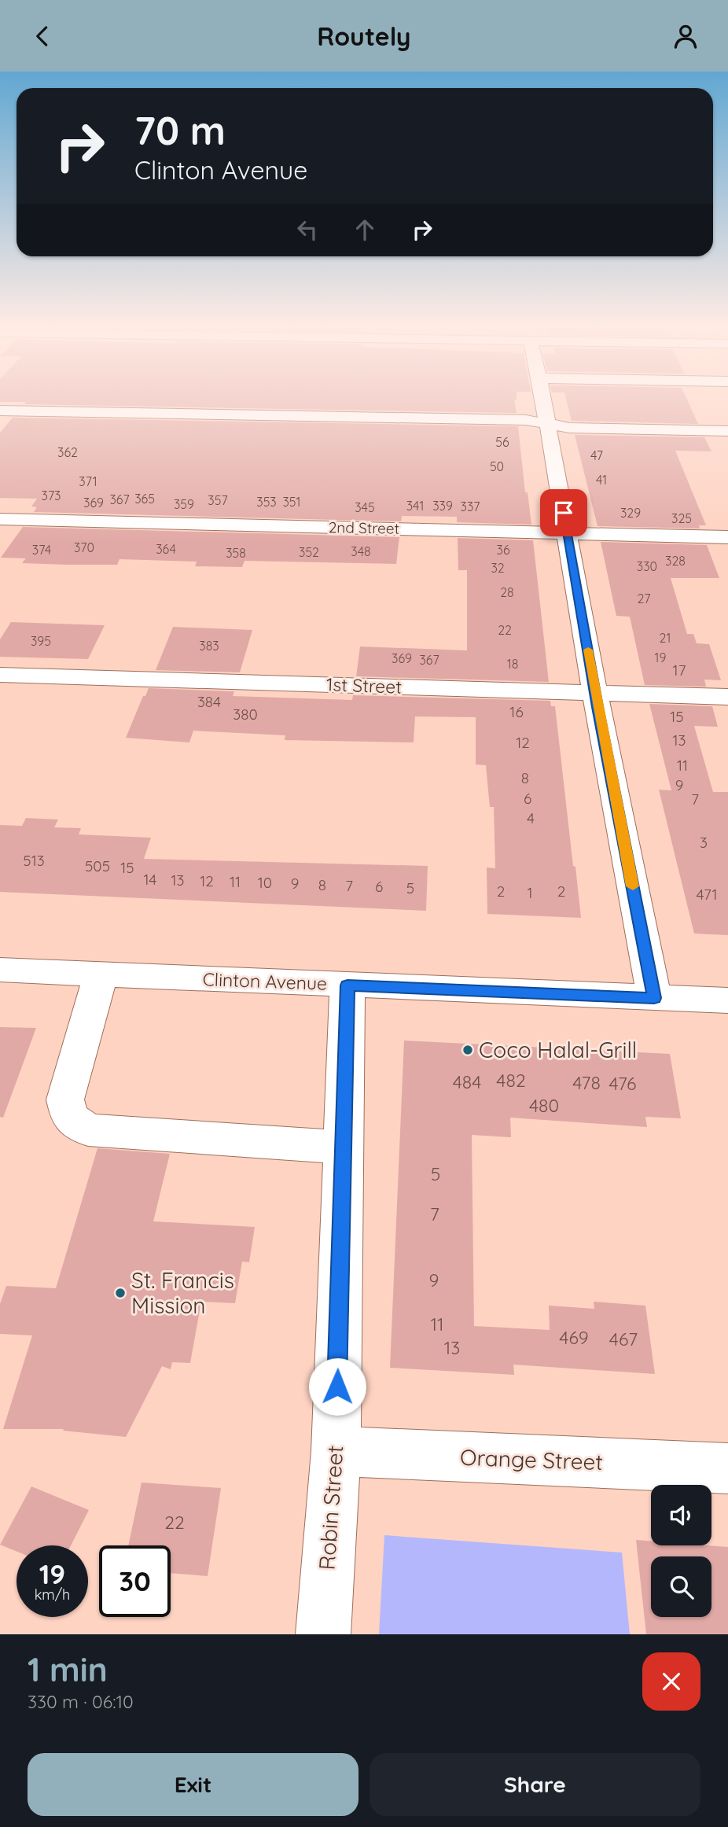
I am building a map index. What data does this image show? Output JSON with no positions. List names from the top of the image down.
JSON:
{
  "streets": {
    "street": [
      "2nd Street",
      "1st Street",
      "Clinton Avenue",
      "Orange Street",
      "Robin Street"
    ]
  },
  "crossings": [
    ["Clinton Avenue", "Robin Street"],
    ["Orange Street", "Robin Street"]
  ],
  "places": ["Coco Halal-Grill", "St. Francis Mission"],
  "house_numbers": [
    "56",
    "362",
    "47",
    "50",
    "41",
    "371",
    "373",
    "365",
    "367",
    "357",
    "353",
    "351",
    "369",
    "359",
    "341",
    "339",
    "337",
    "345",
    "329",
    "325",
    "370",
    "364",
    "374",
    "36",
    "348",
    "352",
    "358",
    "328",
    "330",
    "32",
    "28",
    "27",
    "22",
    "21",
    "395",
    "383",
    "19",
    "369",
    "367",
    "18",
    "17",
    "384",
    "16",
    "380",
    "15",
    "13",
    "12",
    "11",
    "8",
    "9",
    "6",
    "7",
    "4",
    "3",
    "513",
    "505",
    "15",
    "14",
    "13",
    "12",
    "11",
    "10",
    "9",
    "8",
    "7",
    "6",
    "5",
    "2",
    "2",
    "1",
    "471",
    "482",
    "484",
    "478",
    "476",
    "480",
    "5",
    "7",
    "9",
    "11",
    "469",
    "467",
    "13",
    "22"
  ],
  "page": {
    "header": "Routely",
    "turn": ["70 m", "Clinton Avenue"],
    "speed": "19 km/h",
    "limit": "30",
    "heading": ["1 min", "330 m · 06:10"],
    "buttons": ["Exit", "Share"]
  }
}
